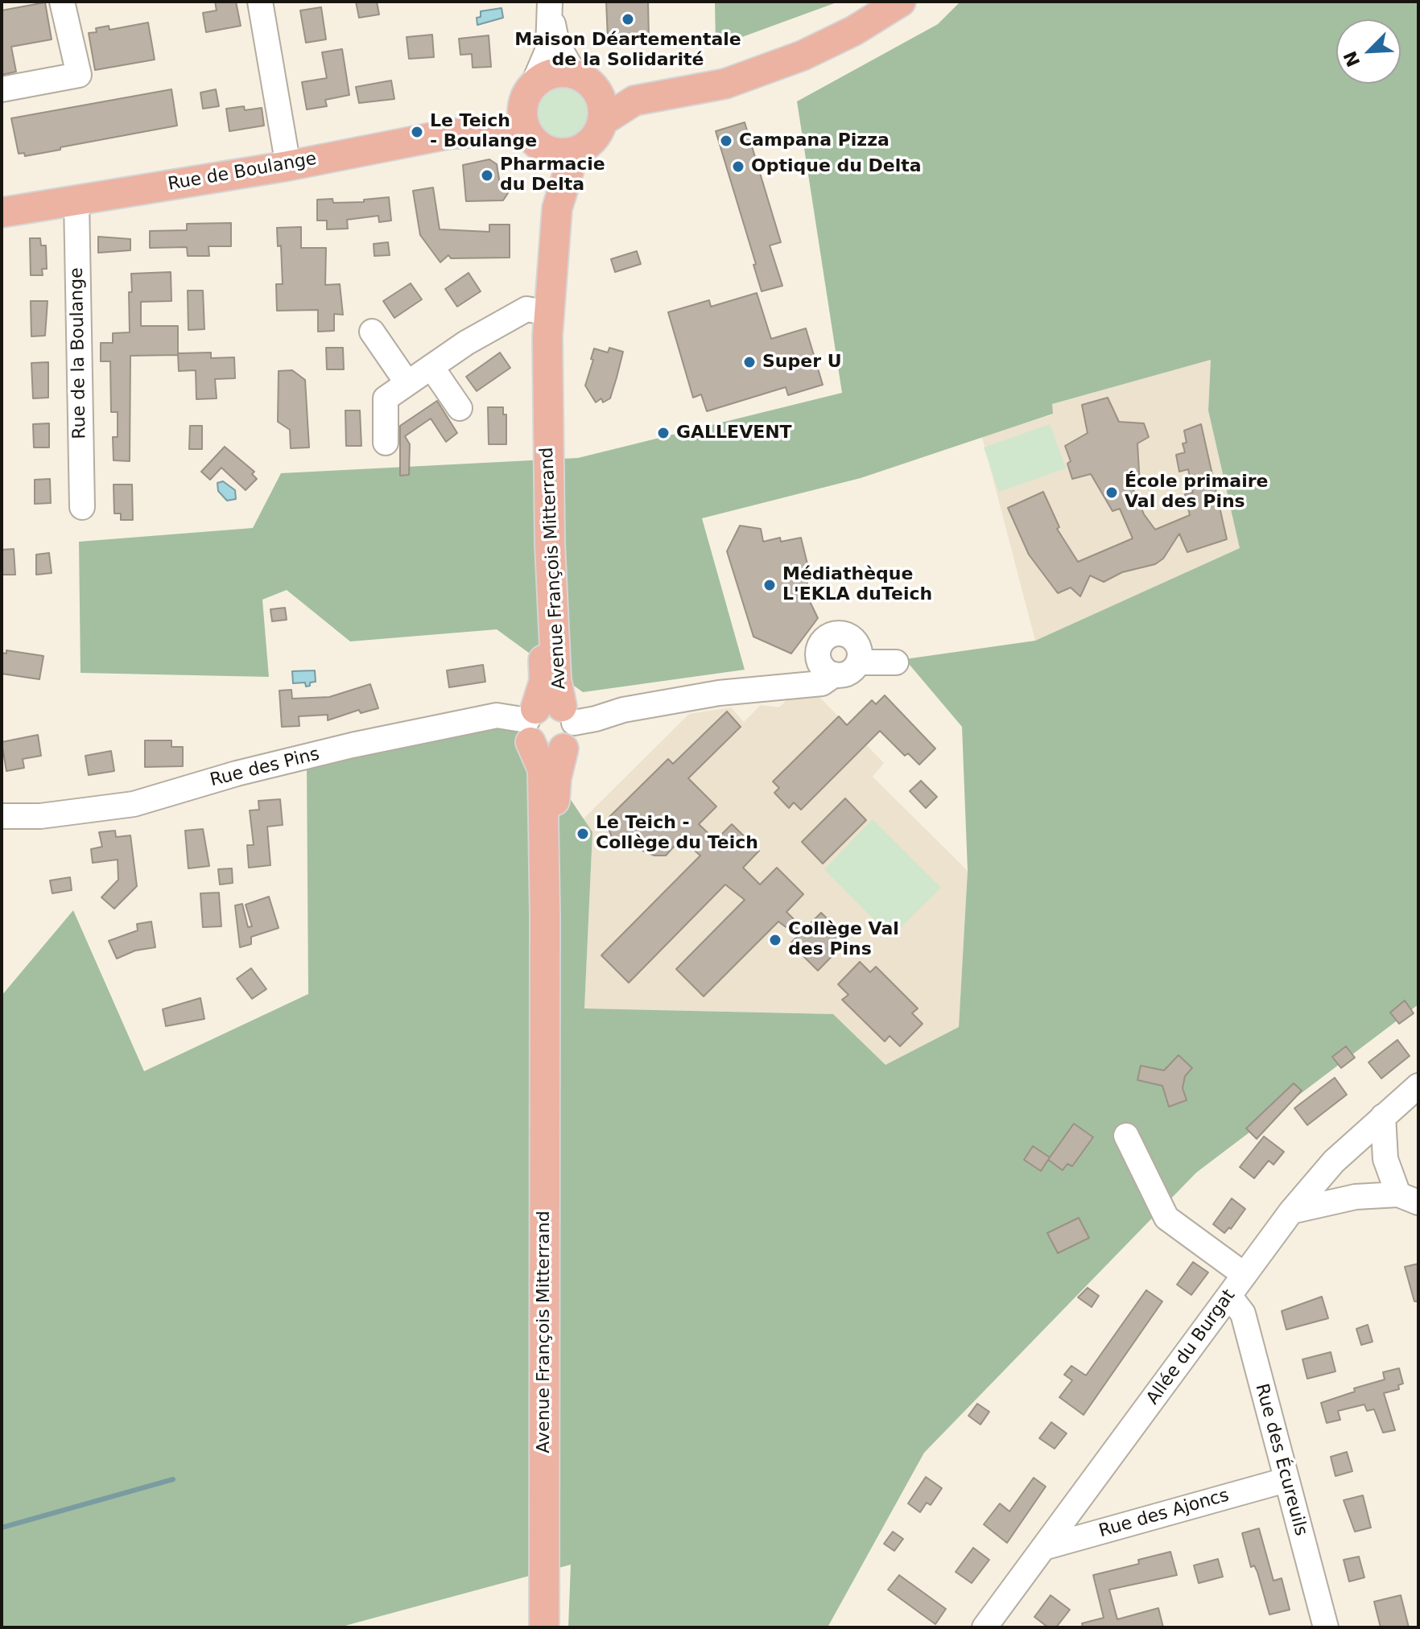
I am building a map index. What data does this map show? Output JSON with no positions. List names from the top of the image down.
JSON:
{
  "streets": {
    "main road": ["Rue de Boulange", "Avenue François Mitterrand"],
    "street": [
      "Rue de la Boulange",
      "Rue des Pins",
      "Allée du Burgat",
      "Rue des Écureuils",
      "Rue des Ajoncs"
    ]
  },
  "crossings": [
    ["Rue de Boulange", "Rue de la Boulange"],
    ["Rue de Boulange", "Avenue François Mitterrand"],
    ["Avenue François Mitterrand", "Rue des Pins"],
    ["Allée du Burgat", "Rue des Écureuils"],
    ["Allée du Burgat", "Rue des Ajoncs"],
    ["Rue des Écureuils", "Rue des Ajoncs"]
  ],
  "places": [
    "Maison Déartementale de la Solidarité",
    "Le Teich - Boulange",
    "Campana Pizza",
    "Optique du Delta",
    "Pharmacie du Delta",
    "Super U",
    "GALLEVENT",
    "École primaire Val des Pins",
    "Médiathèque L'EKLA duTeich",
    "Le Teich - Collège du Teich",
    "Collège Val des Pins"
  ],
  "north": "bottom left"
}
